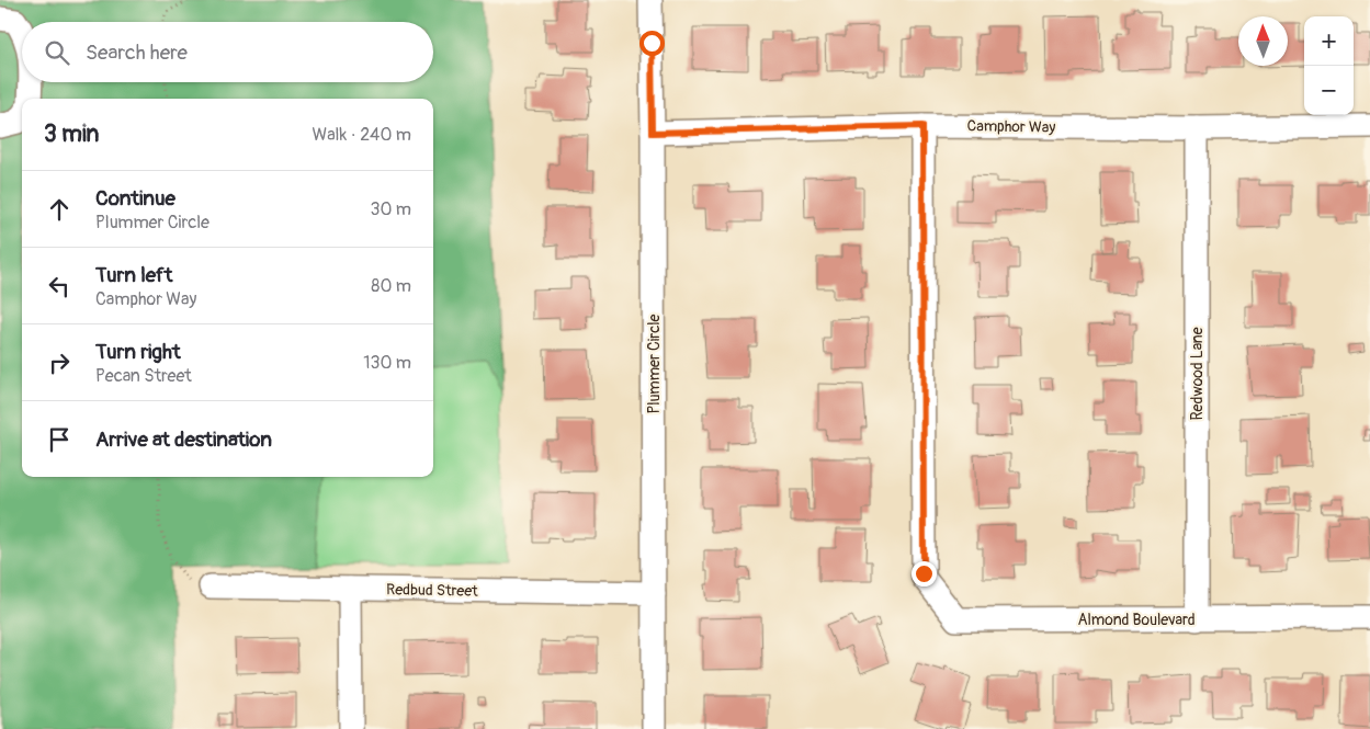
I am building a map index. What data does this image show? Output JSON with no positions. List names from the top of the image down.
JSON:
{
  "streets": {
    "street": [
      "Camphor Way",
      "Plummer Circle",
      "Redwood Lane",
      "Redbud Street",
      "Almond Boulevard"
    ]
  },
  "crossings": [
    ["Camphor Way", "Plummer Circle"],
    ["Camphor Way", "Redwood Lane"],
    ["Camphor Way", "Almond Boulevard"],
    ["Plummer Circle", "Redbud Street"],
    ["Redwood Lane", "Almond Boulevard"]
  ],
  "north": "top",
  "page": {
    "map_buttons": ["+", "−"],
    "search": "Search here",
    "heading": ["3 min", "Walk · 240 m"],
    "list": [
      ["Continue", "Plummer Circle", "30 m"],
      ["Turn left", "Camphor Way", "80 m"],
      ["Turn right", "Pecan Street", "130 m"],
      "Arrive at destination"
    ]
  }
}
